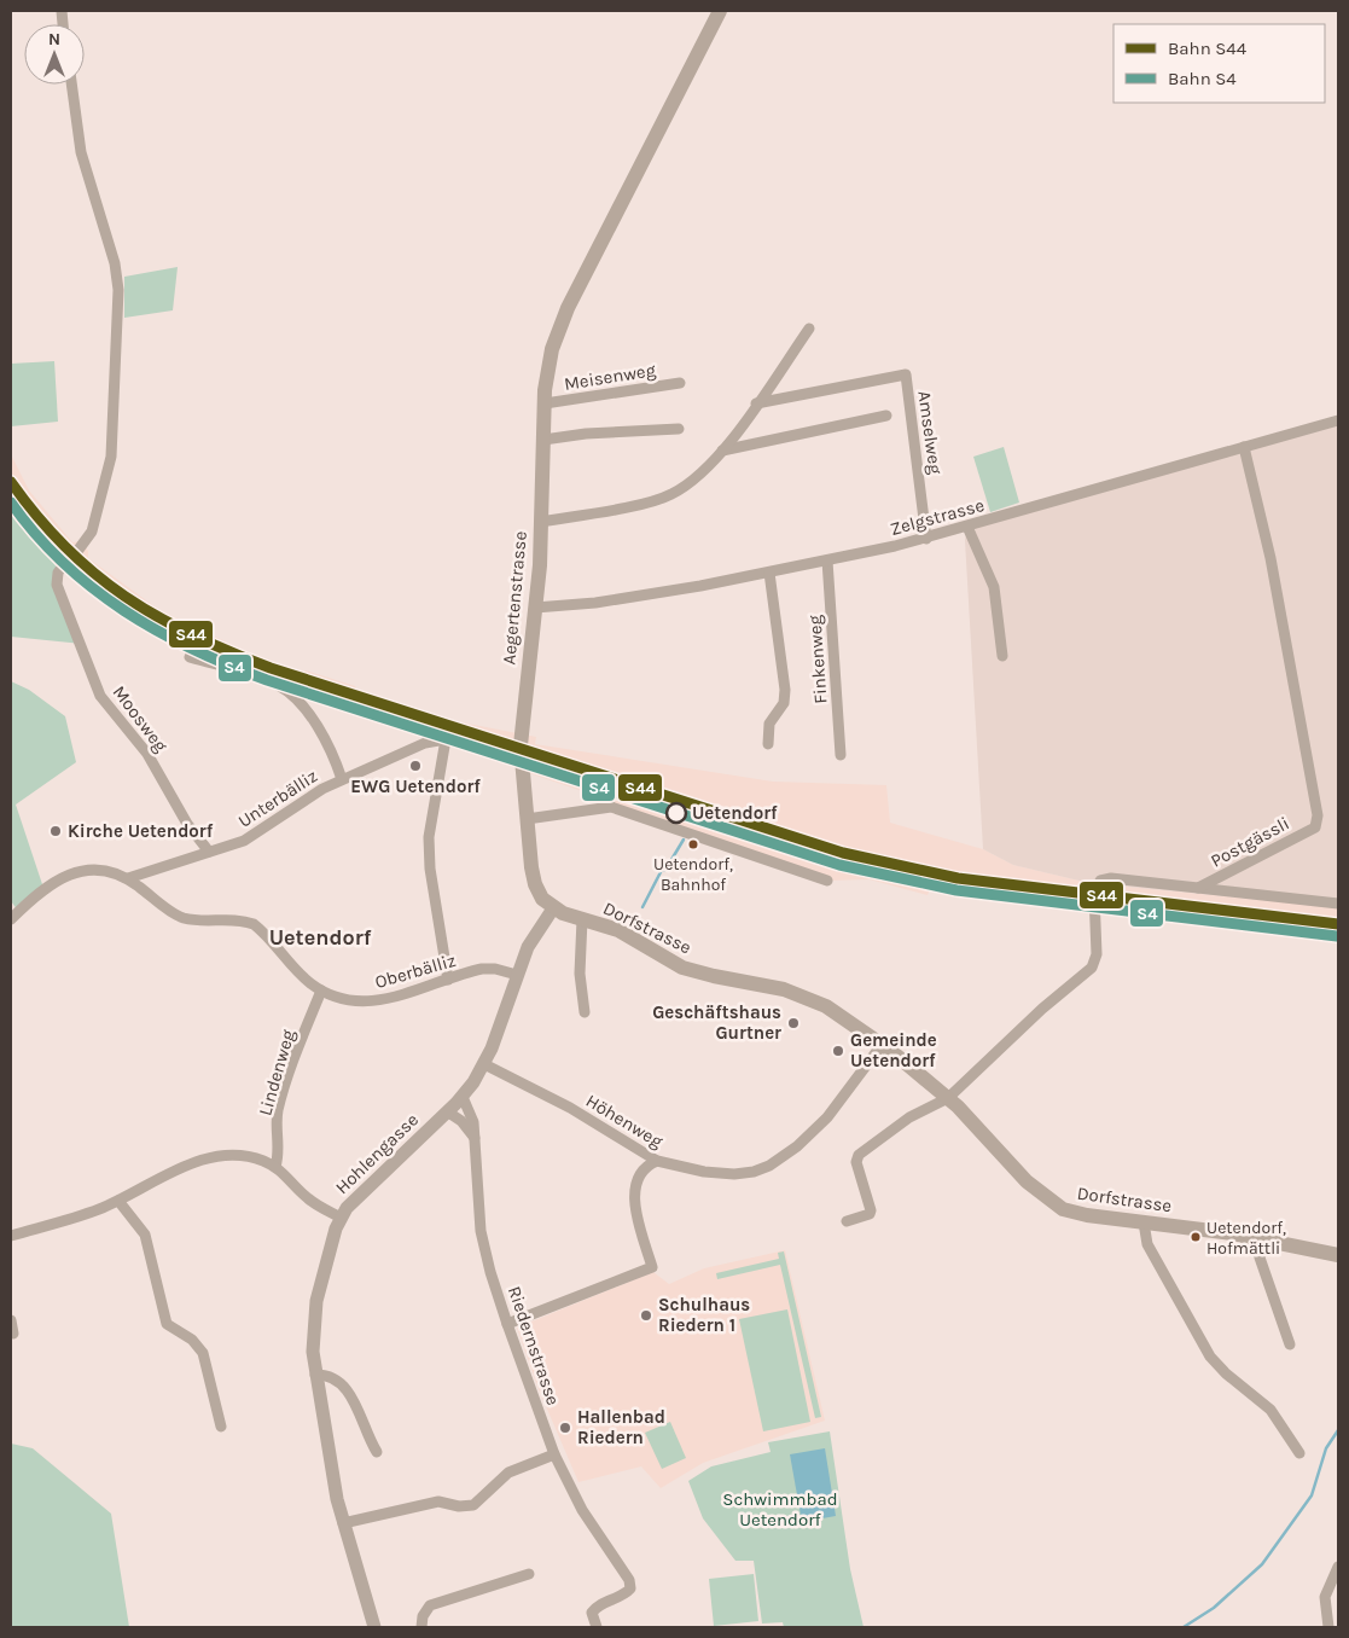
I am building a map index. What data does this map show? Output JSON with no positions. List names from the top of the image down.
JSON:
{
  "streets": {
    "main road": ["Aegertenstrasse", "Dorfstrasse"],
    "street": [
      "Meisenweg",
      "Amselweg",
      "Zelgstrasse",
      "Finkenweg",
      "Moosweg",
      "Unterbälliz",
      "Postgässli",
      "Oberbälliz",
      "Lindenweg",
      "Höhenweg",
      "Hohlengasse",
      "Riedernstrasse"
    ]
  },
  "crossings": [
    ["Meisenweg", "Aegertenstrasse"],
    ["Amselweg", "Zelgstrasse"],
    ["Zelgstrasse", "Aegertenstrasse"],
    ["Zelgstrasse", "Finkenweg"],
    ["Zelgstrasse", "Postgässli"],
    ["Aegertenstrasse", "Unterbälliz"],
    ["Moosweg", "Unterbälliz"],
    ["Unterbälliz", "Oberbälliz"],
    ["Postgässli", "Dorfstrasse"],
    ["Dorfstrasse", "Höhenweg"],
    ["Dorfstrasse", "Hohlengasse"],
    ["Oberbälliz", "Lindenweg"],
    ["Oberbälliz", "Hohlengasse"],
    ["Höhenweg", "Hohlengasse"],
    ["Hohlengasse", "Riedernstrasse"]
  ],
  "districts": ["Uetendorf"],
  "parks": ["Schwimmbad Uetendorf"],
  "places": [
    "EWG Uetendorf",
    "Uetendorf",
    "Kirche Uetendorf",
    "Uetendorf, Bahnhof",
    "Geschäftshaus Gurtner",
    "Gemeinde Uetendorf",
    "Uetendorf, Hofmättli",
    "Schulhaus Riedern 1",
    "Hallenbad Riedern"
  ],
  "lines": ["rail line S44", "rail line S4"],
  "legend": ["Bahn S44", "Bahn S4"],
  "north": "top"
}
